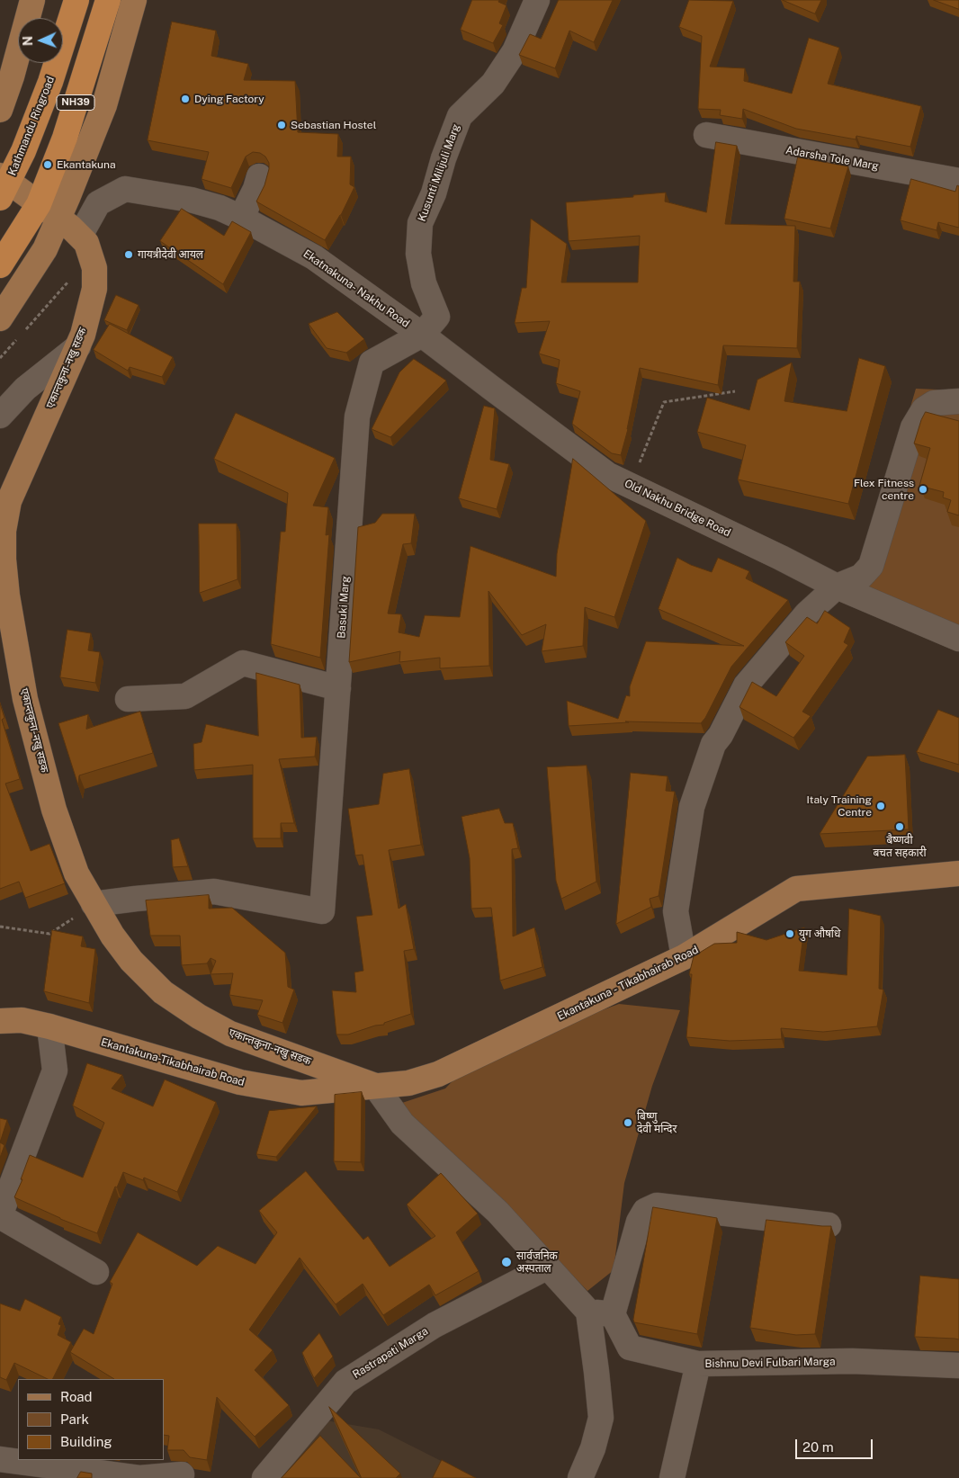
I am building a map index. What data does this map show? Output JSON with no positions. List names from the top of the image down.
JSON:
{
  "streets": {
    "highway": ["NH39", "Kathmandu Ringroad"],
    "main road": ["एकान्तकुना-नखु सडक", "Ekantakuna - Tikabhairab Road", "Ekantakuna-Tikabhairab Road"],
    "street": [
      "Adarsha Tole Marg",
      "Kusunti Milijuli Marg",
      "Ekatnakuna- Nakhu Road",
      "Old Nakhu Bridge Road",
      "Basuki Marg",
      "Rastrapati Marga",
      "Bishnu Devi Fulbari Marga"
    ]
  },
  "crossings": [
    ["NH39", "Ekatnakuna- Nakhu Road"],
    ["NH39", "एकान्तकुना-नखु सडक"],
    ["Kusunti Milijuli Marg", "Ekatnakuna- Nakhu Road"],
    ["Kusunti Milijuli Marg", "Old Nakhu Bridge Road"],
    ["Kusunti Milijuli Marg", "Basuki Marg"],
    ["Ekatnakuna- Nakhu Road", "एकान्तकुना-नखु सडक"],
    ["Ekatnakuna- Nakhu Road", "Old Nakhu Bridge Road"],
    ["Ekatnakuna- Nakhu Road", "Basuki Marg"],
    ["एकान्तकुना-नखु सडक", "Basuki Marg"],
    ["एकान्तकुना-नखु सडक", "Ekantakuna - Tikabhairab Road"],
    ["एकान्तकुना-नखु सडक", "Ekantakuna-Tikabhairab Road"],
    ["Old Nakhu Bridge Road", "Basuki Marg"],
    ["Ekantakuna - Tikabhairab Road", "Ekantakuna-Tikabhairab Road"]
  ],
  "places": [
    "Dying Factory",
    "Sebastian Hostel",
    "Ekantakuna",
    "गायत्रीदेवी आयल",
    "Flex Fitness centre",
    "Italy Training Centre",
    "बैष्णवी बचत सहकारी",
    "युग औषधि",
    "बिष्णु देवी मन्दिर",
    "सार्वजनिक अस्पताल"
  ],
  "legend": ["Road", "Park", "Building"],
  "scale_bar": "20 m",
  "north": "left"
}
